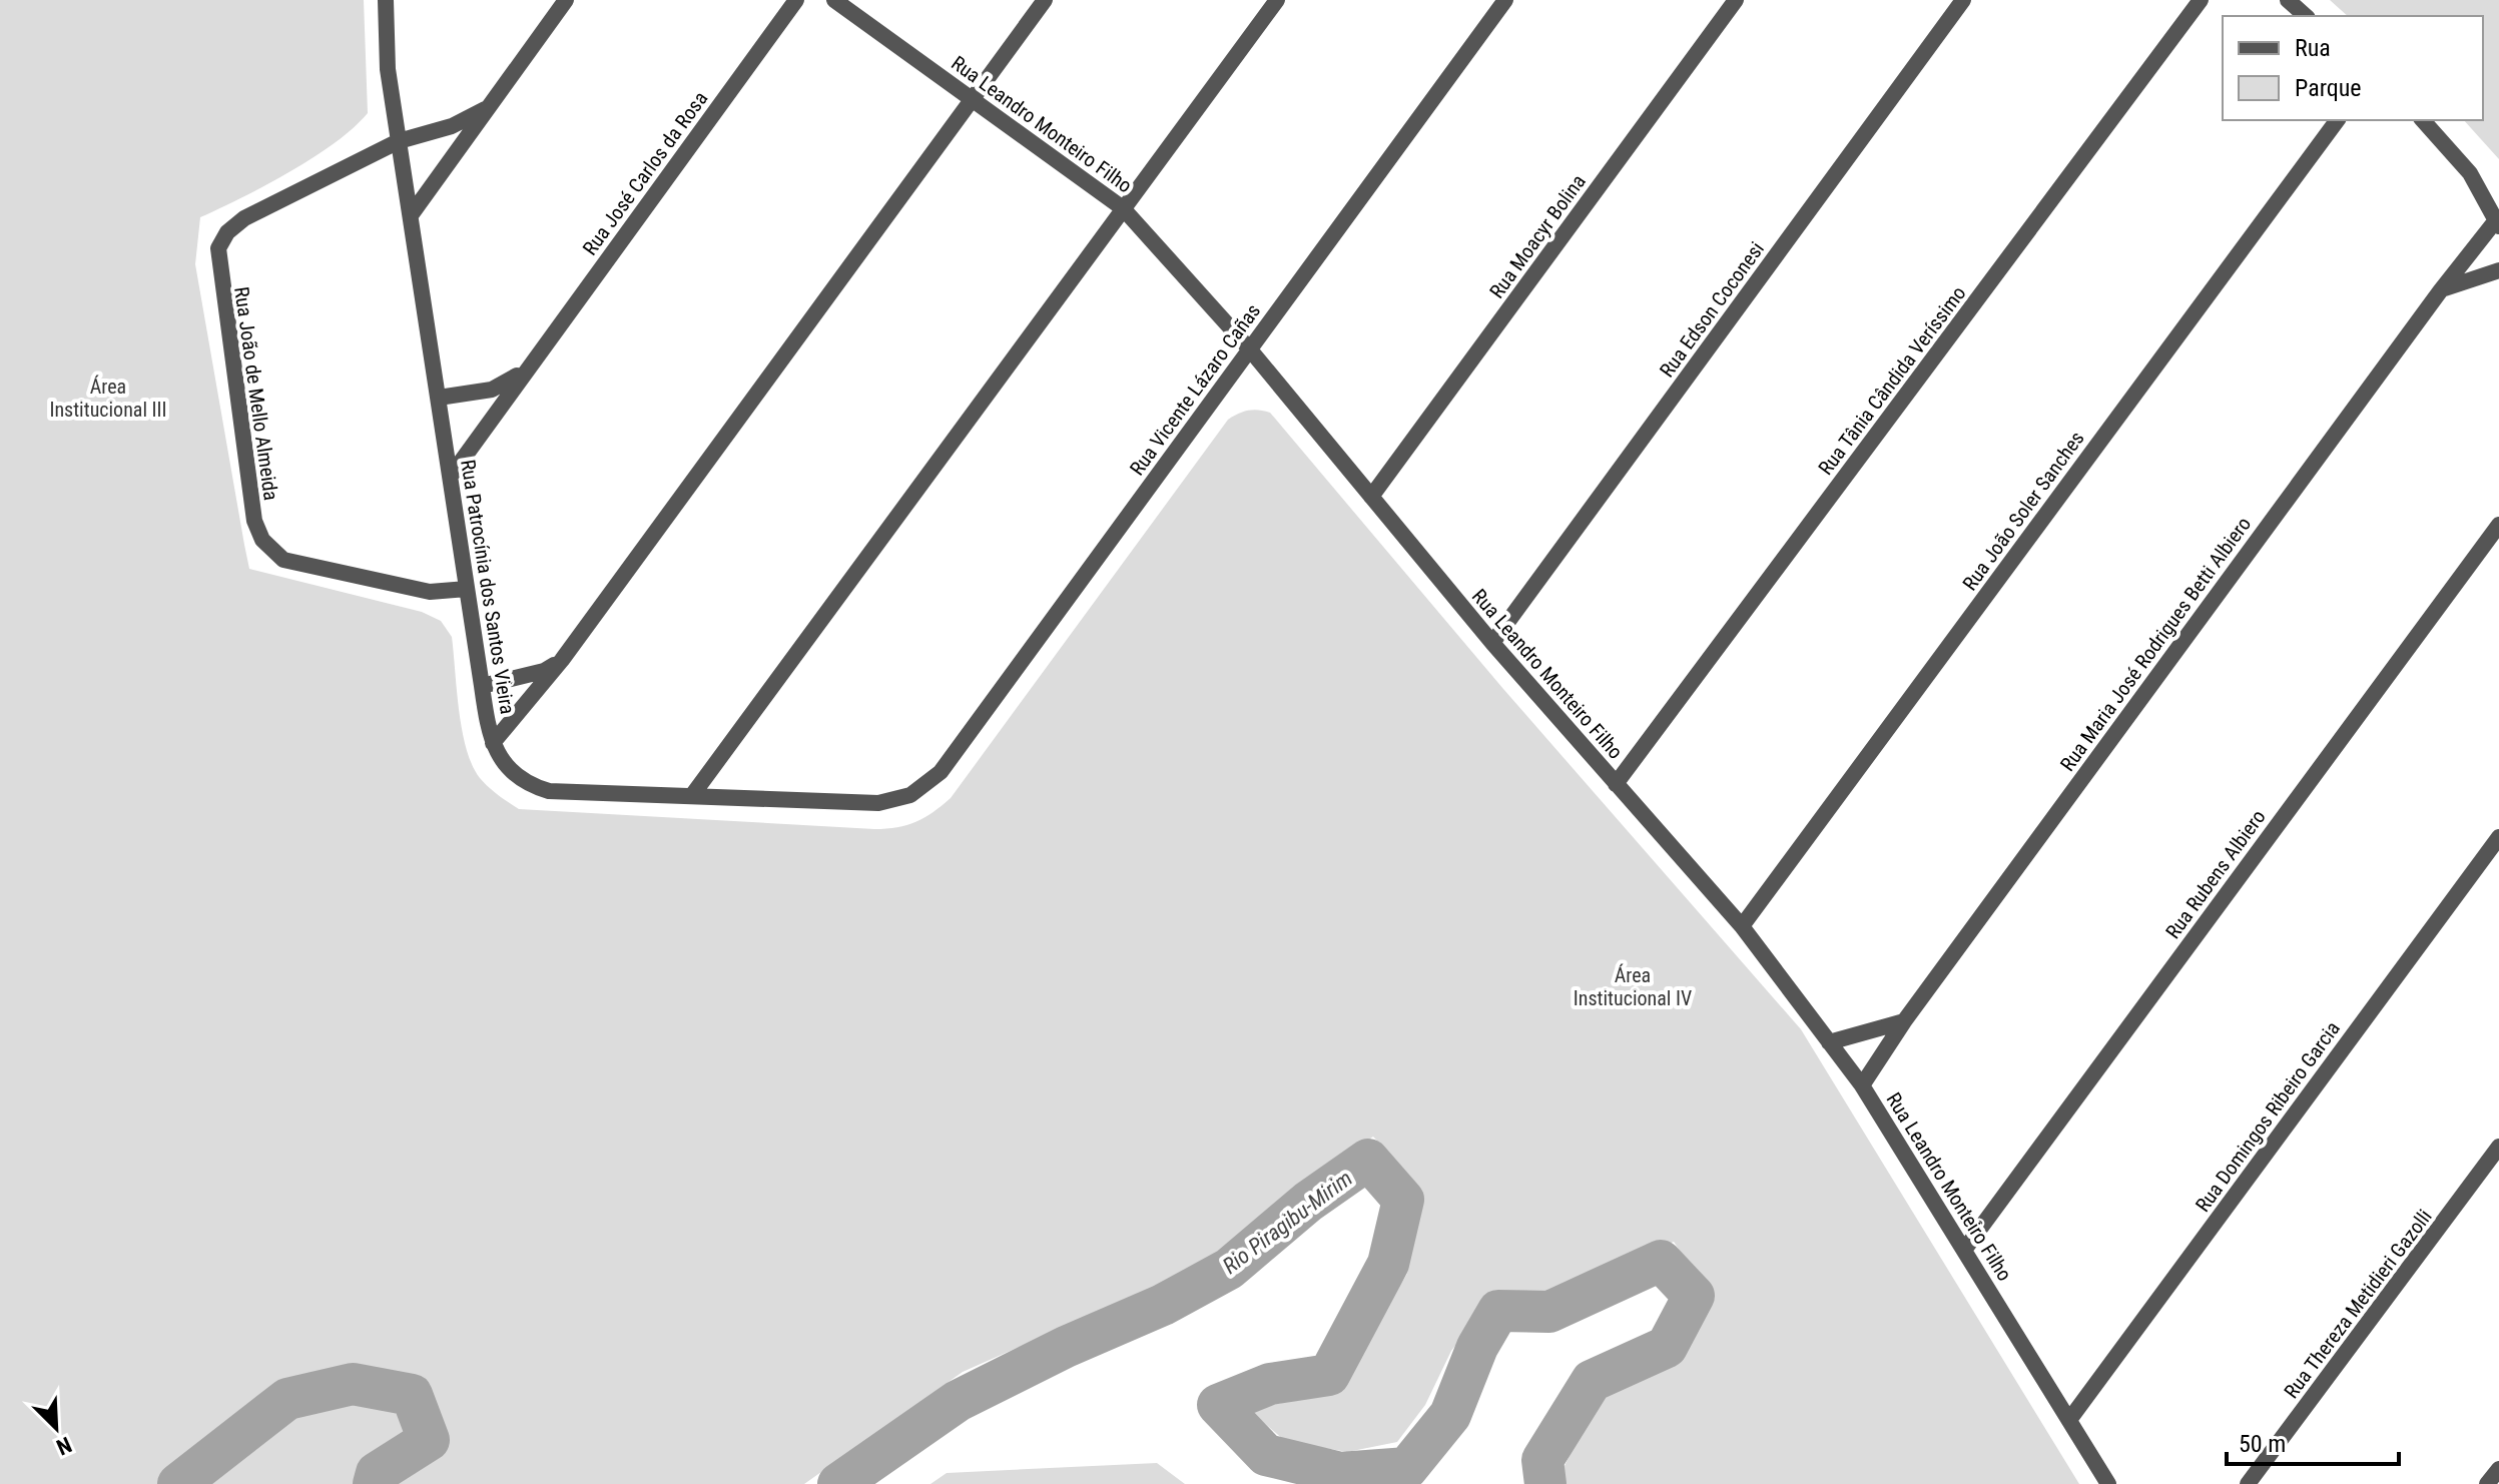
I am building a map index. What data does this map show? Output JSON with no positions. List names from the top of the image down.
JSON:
{
  "streets": {
    "street": [
      "Rua Leandro Monteiro Filho",
      "Rua José Carlos da Rosa",
      "Rua Moacyr Bolina",
      "Rua Edson Coconesi",
      "Rua Tânia Cândida Veríssimo",
      "Rua Vicente Lázaro Cañas",
      "Rua João de Mello Almeida",
      "Rua João Soler Sanches",
      "Rua Patrocínia dos Santos Vieira",
      "Rua Maria José Rodrigues Betti Albiero",
      "Rua Rubens Albiero",
      "Rua Domingos Ribeiro Garcia",
      "Rua Thereza Metidieri Gazolli"
    ]
  },
  "crossings": [
    ["Rua Leandro Monteiro Filho", "Rua Moacyr Bolina"],
    ["Rua Leandro Monteiro Filho", "Rua Edson Coconesi"],
    ["Rua Leandro Monteiro Filho", "Rua Tânia Cândida Veríssimo"],
    ["Rua Leandro Monteiro Filho", "Rua Vicente Lázaro Cañas"],
    ["Rua Leandro Monteiro Filho", "Rua João Soler Sanches"],
    ["Rua Leandro Monteiro Filho", "Rua Maria José Rodrigues Betti Albiero"],
    ["Rua Leandro Monteiro Filho", "Rua Rubens Albiero"],
    ["Rua Leandro Monteiro Filho", "Rua Domingos Ribeiro Garcia"],
    ["Rua José Carlos da Rosa", "Rua Patrocínia dos Santos Vieira"],
    ["Rua Vicente Lázaro Cañas", "Rua Patrocínia dos Santos Vieira"],
    ["Rua João de Mello Almeida", "Rua Patrocínia dos Santos Vieira"]
  ],
  "water": ["Rio Piragibu-Mirim"],
  "parks": ["Área Institucional III", "Área Institucional IV"],
  "legend": ["Rua", "Parque"],
  "scale_bar": "50 m",
  "north": "bottom right"
}
